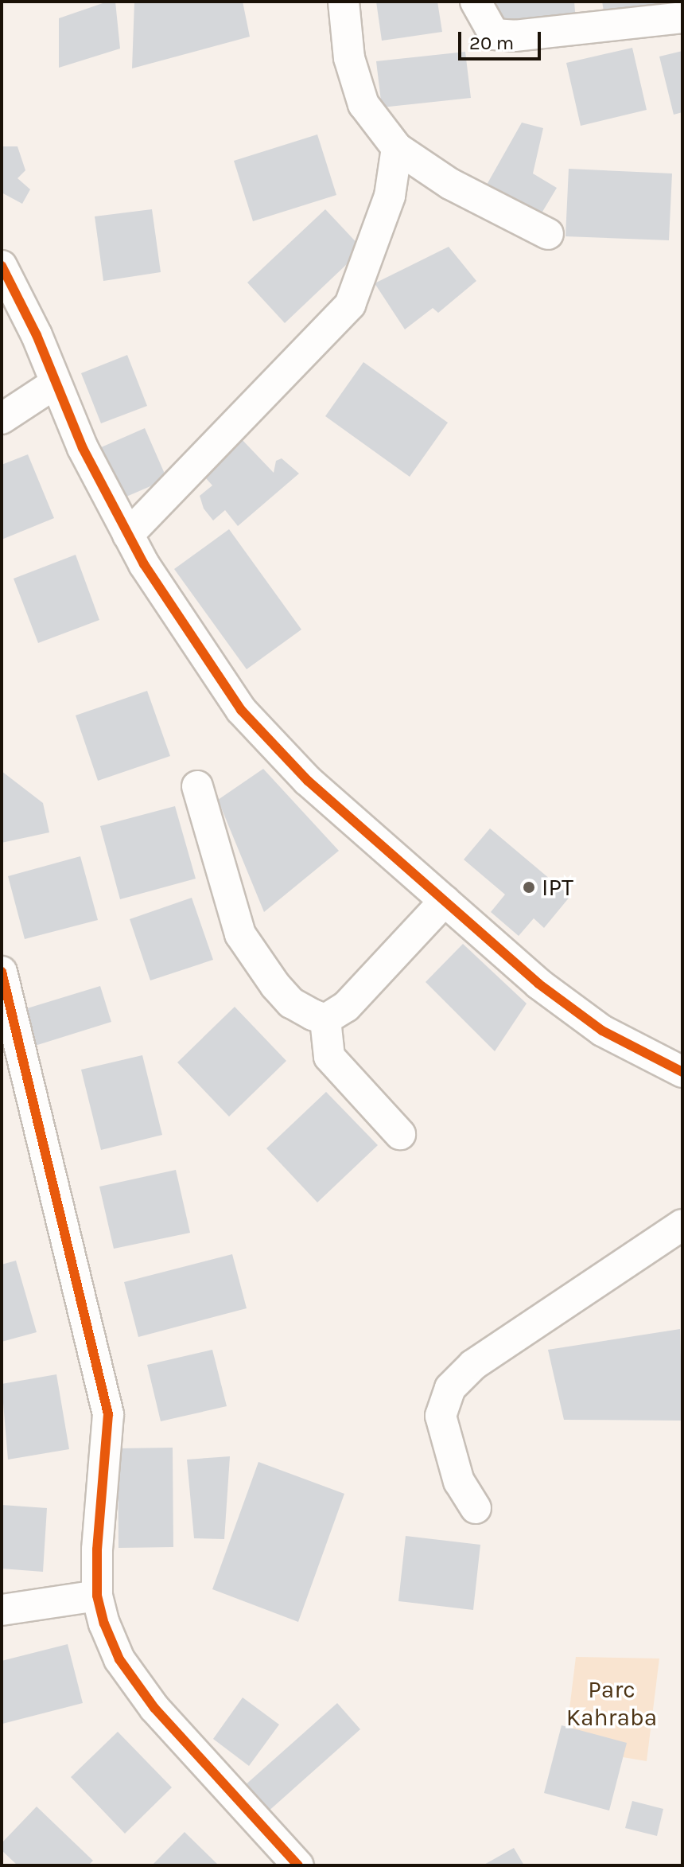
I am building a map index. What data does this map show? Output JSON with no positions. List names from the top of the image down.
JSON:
{
  "parks": ["Parc Kahraba"],
  "places": ["IPT"],
  "scale_bar": "20 m"
}
